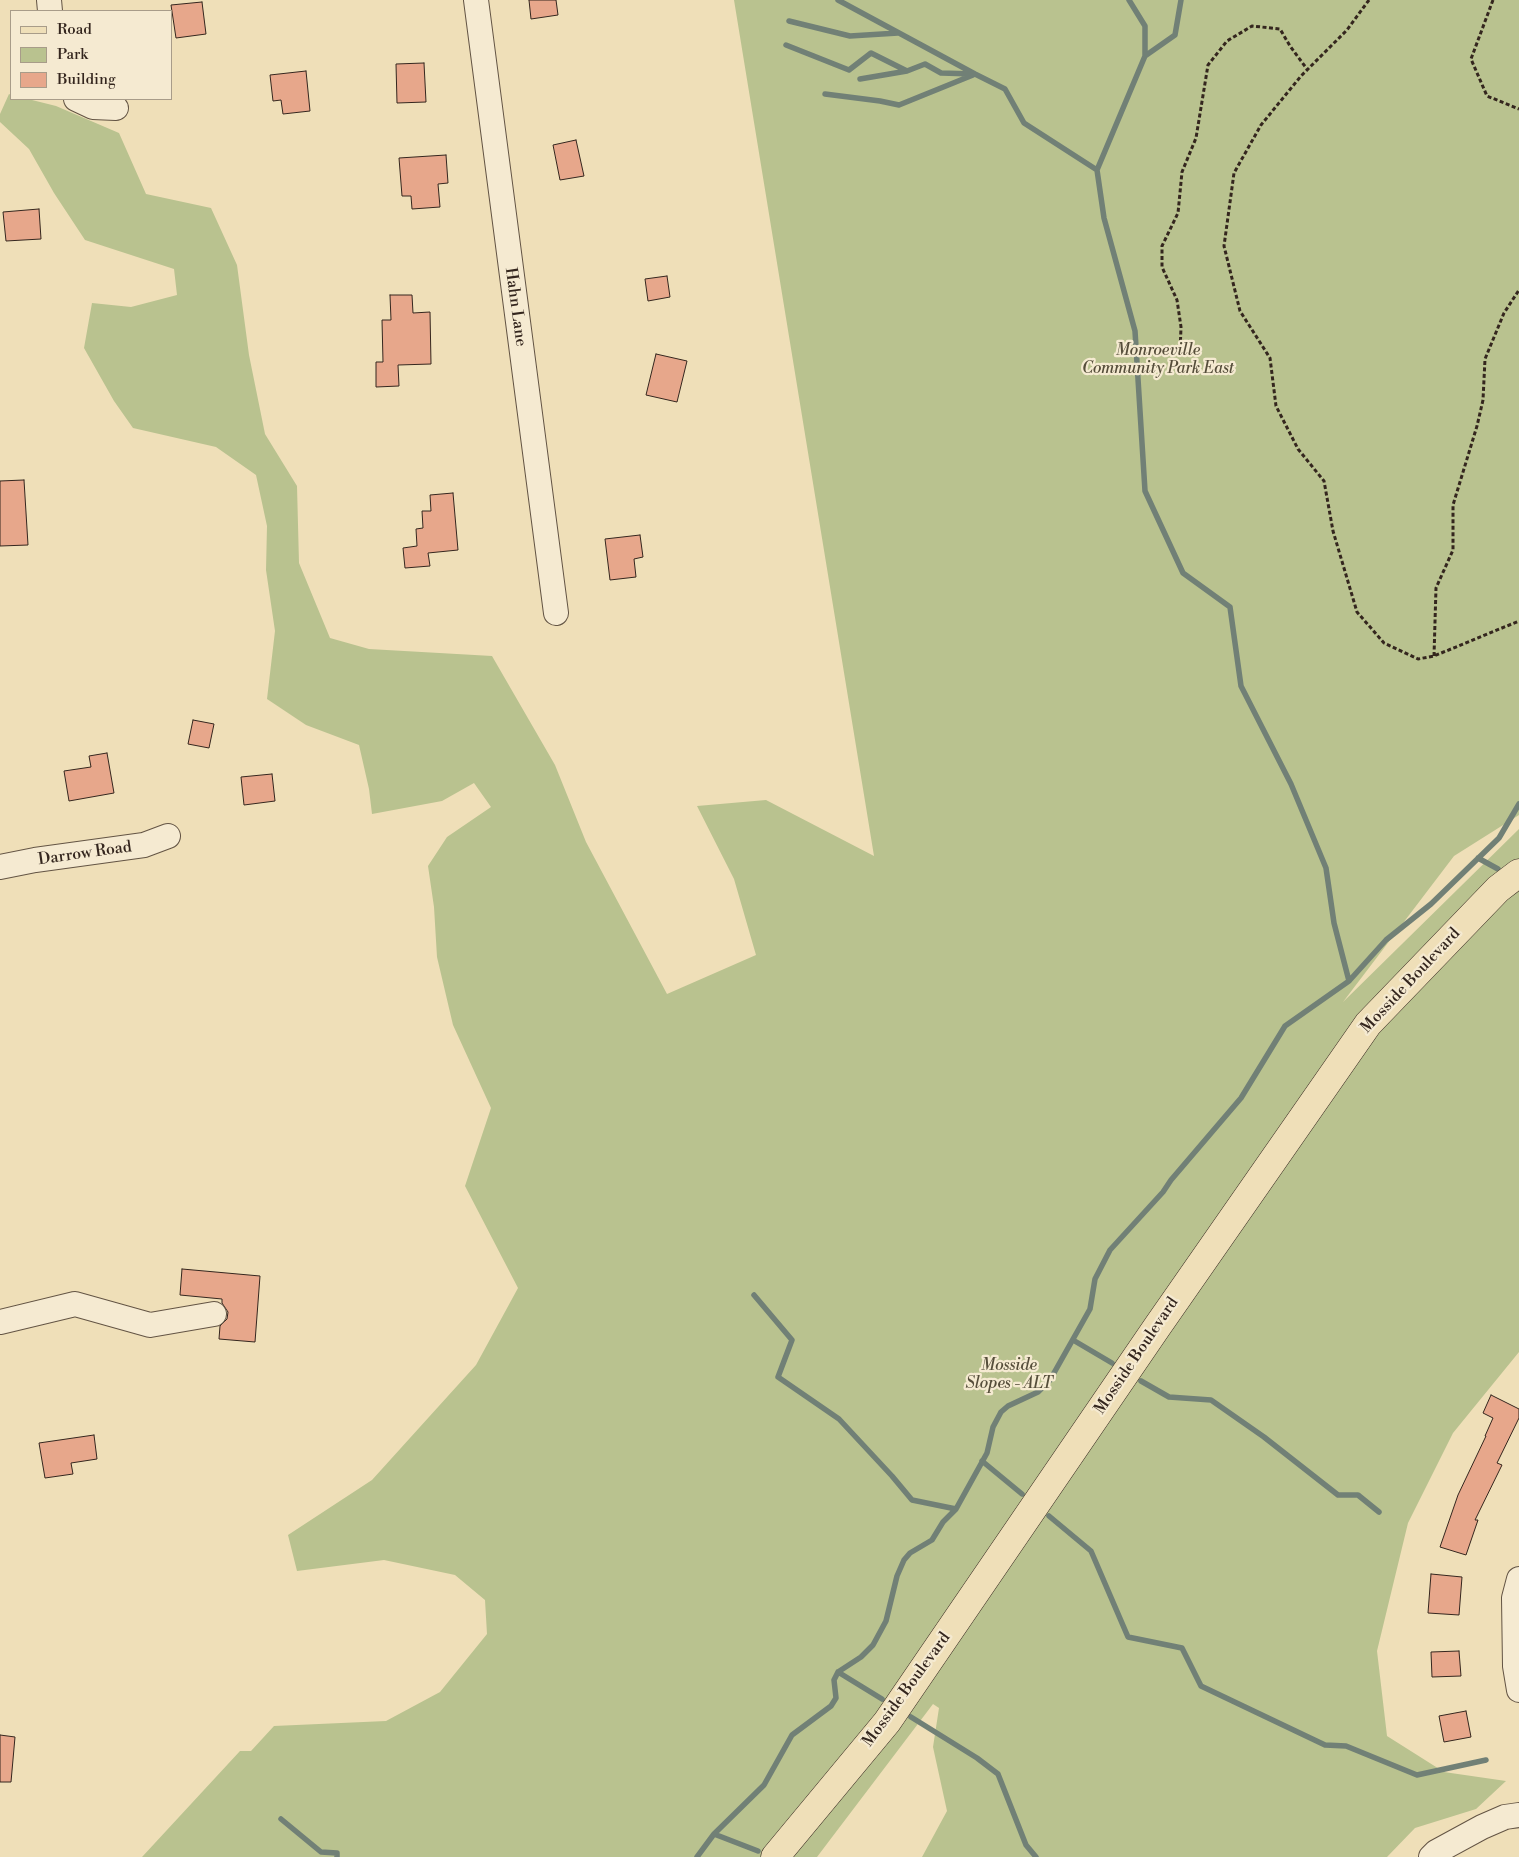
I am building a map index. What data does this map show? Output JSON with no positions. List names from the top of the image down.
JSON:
{
  "streets": {
    "main road": ["Mosside Boulevard"],
    "street": ["Hahn Lane", "Darrow Road"]
  },
  "parks": ["Monroeville Community Park East", "Mosside Slopes - ALT"],
  "legend": ["Road", "Park", "Building"]
}
